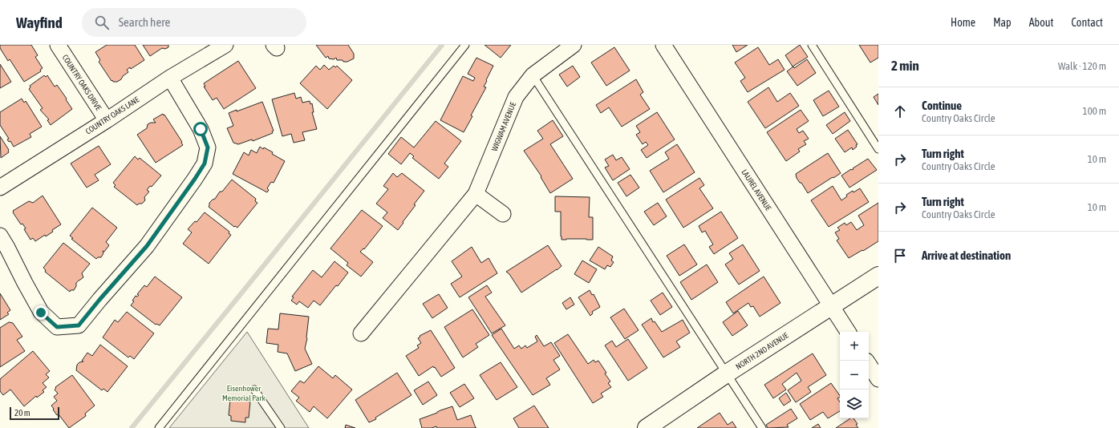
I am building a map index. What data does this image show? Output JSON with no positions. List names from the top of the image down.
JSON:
{
  "streets": {
    "street": [
      "COUNTRY OAKS DRIVE",
      "COUNTRY OAKS LANE",
      "WIGWAM AVENUE",
      "LAUREL AVENUE",
      "NORTH 2ND AVENUE"
    ]
  },
  "crossings": [
    ["COUNTRY OAKS DRIVE", "COUNTRY OAKS LANE"],
    ["LAUREL AVENUE", "NORTH 2ND AVENUE"]
  ],
  "parks": ["Eisenhower Memorial Park"],
  "scale_bar": "20 m",
  "page": {
    "header": "Wayfind",
    "search": "Search here",
    "nav": [
      "Home",
      "Map",
      "About",
      "Contact"
    ],
    "heading": ["2 min", "Walk · 120 m"],
    "list": [
      ["Continue", "Country Oaks Circle", "100 m"],
      ["Turn right", "Country Oaks Circle", "10 m"],
      ["Turn right", "Country Oaks Circle", "10 m"],
      "Arrive at destination"
    ],
    "map_buttons": ["+", "−"],
    "scale": "20 m"
  }
}
